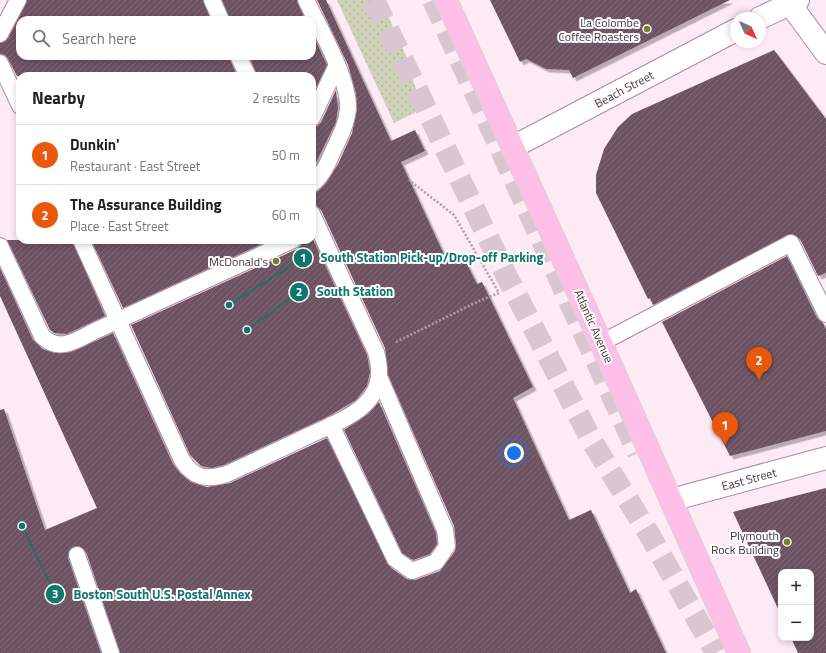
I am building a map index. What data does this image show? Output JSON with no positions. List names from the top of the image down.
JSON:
{
  "streets": {
    "main road": ["Atlantic Avenue"],
    "street": ["Beach Street", "East Street"]
  },
  "crossings": [
    ["Beach Street", "Atlantic Avenue"],
    ["Atlantic Avenue", "East Street"]
  ],
  "places": [
    "La Colombe Coffee Roasters",
    "McDonald's",
    "South Station Pick-up/Drop-off Parking",
    "South Station",
    "Boston South U.S. Postal Annex",
    "Plymouth Rock Building"
  ],
  "north": "bottom right",
  "page": {
    "search": "Search here",
    "heading": ["Nearby", "2 results"],
    "list": [
      {
        "mark": "1",
        "name": "Dunkin'",
        "note": "Restaurant · East Street",
        "value": "50 m"
      },
      {
        "mark": "2",
        "name": "The Assurance Building",
        "note": "Place · East Street",
        "value": "60 m"
      }
    ],
    "pins": ["2", "1"],
    "map_buttons": ["+", "−"]
  }
}
